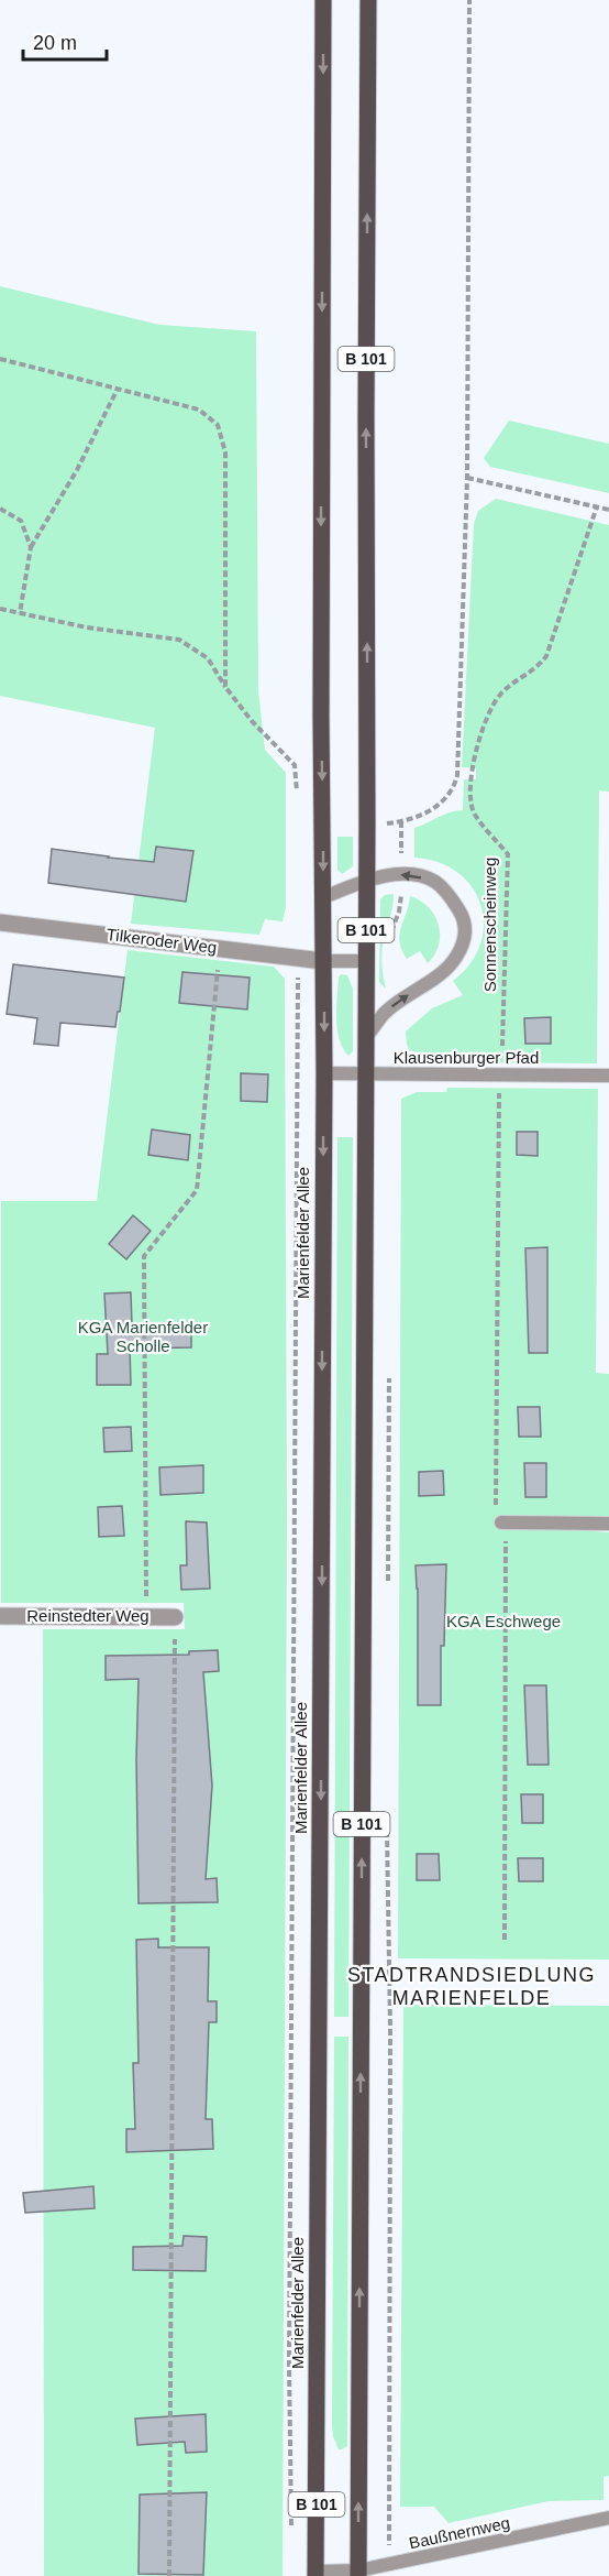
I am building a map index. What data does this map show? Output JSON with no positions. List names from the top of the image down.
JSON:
{
  "streets": {
    "main road": ["B 101", "Marienfelder Allee"],
    "street": ["Tilkeroder Weg", "Reinstedter Weg"],
    "lane": ["Klausenburger Pfad", "Baußnernweg"],
    "path": ["Sonnenscheinweg"]
  },
  "crossings": [
    ["B 101", "Klausenburger Pfad"],
    ["B 101", "Baußnernweg"],
    ["Tilkeroder Weg", "Marienfelder Allee"],
    ["Klausenburger Pfad", "Marienfelder Allee"],
    ["Marienfelder Allee", "Baußnernweg"]
  ],
  "districts": ["STADTRANDSIEDLUNG MARIENFELDE"],
  "parks": ["KGA Marienfelder Scholle", "KGA Eschwege"],
  "scale_bar": "20 m"
}
